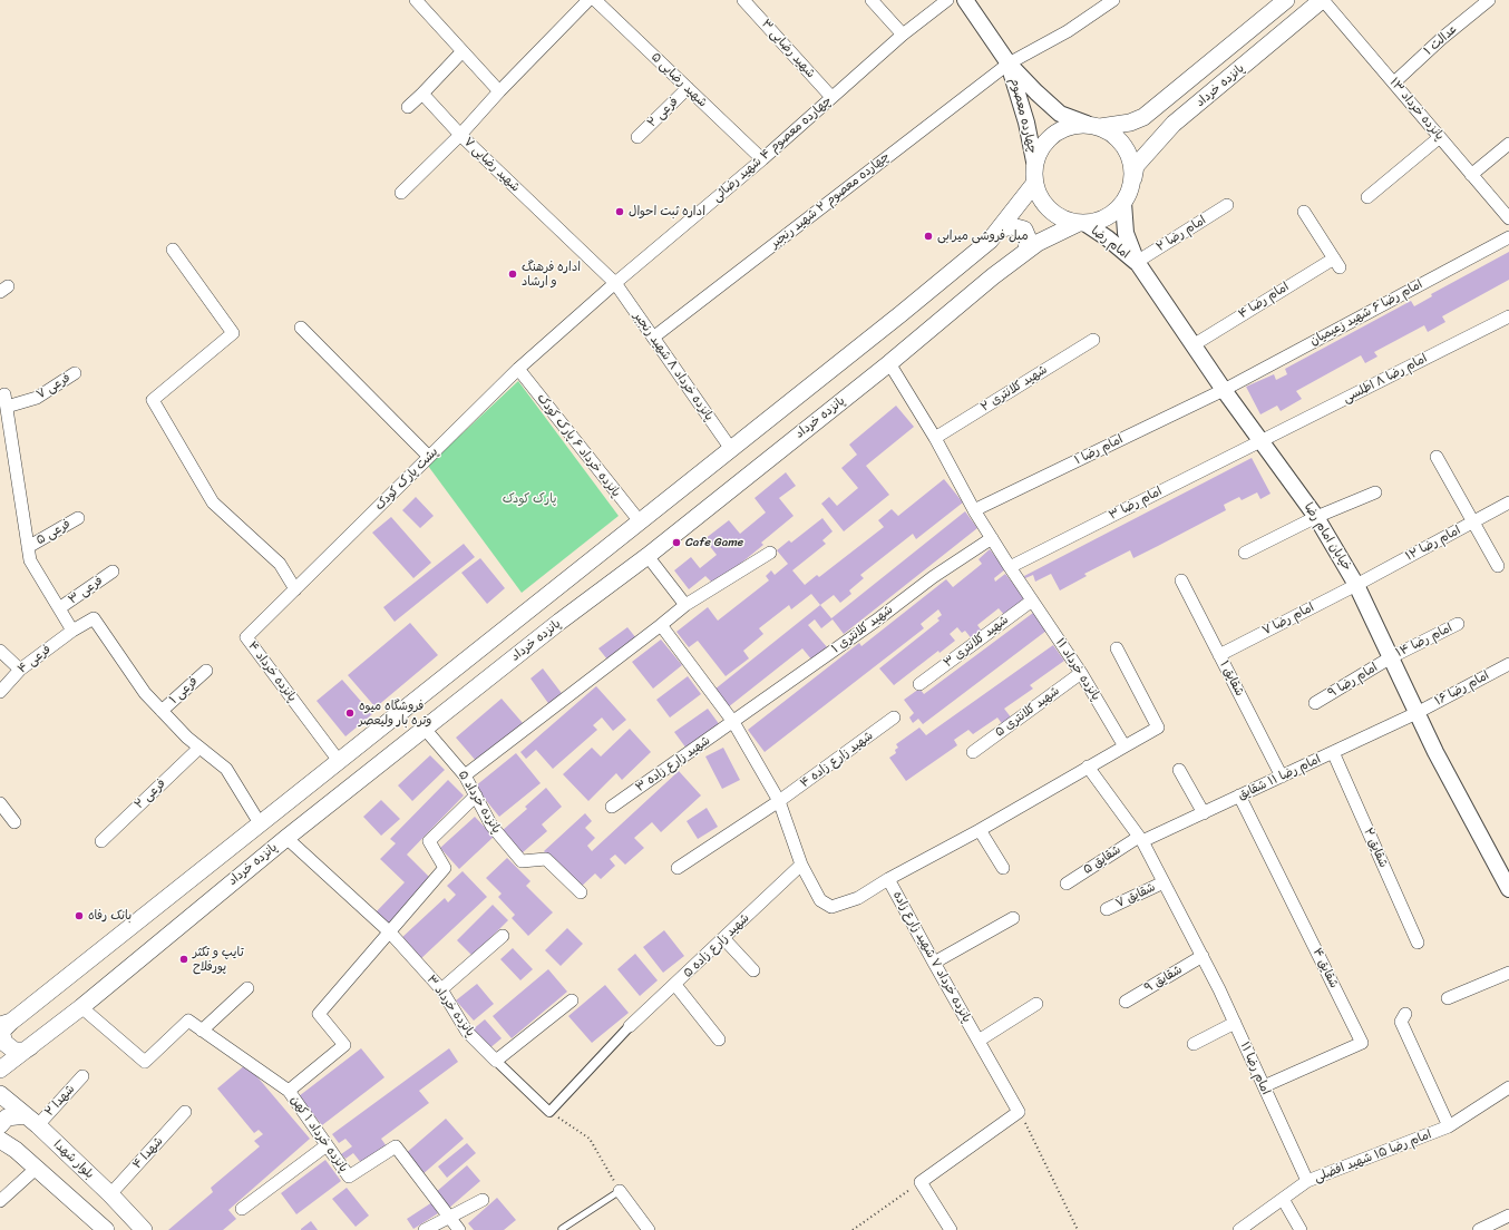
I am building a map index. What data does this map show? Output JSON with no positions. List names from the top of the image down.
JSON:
{
  "streets": {
    "main road": ["پانزده خرداد", "بلوار شهدا"],
    "street": [
      "عدالت ۱",
      "شهید رضایی ۳",
      "شهید رضایی ۵",
      "پانزده خرداد ۱۳",
      "فرعی ۲",
      "چهارده معصوم",
      "چهارده معصوم ۴ شهید رضائی",
      "شهید رضایی ۷",
      "چهارده معصوم ۲ شهید رنجبر",
      "امام رضا ۲",
      "امام رضا",
      "امام رضا ۴",
      "امام رضا ۶ شهید زعیمیان",
      "پانزده خرداد ۸ شهید رنجبر",
      "امام رضا ۸ اطلسی",
      "فرعی ۷",
      "شهید کلانتری ۲",
      "پانزده خرداد ۶ پارک کودک",
      "امام رضا ۱",
      "پشت پارک کودک",
      "امام رضا ۳",
      "فرعی ۵",
      "خیابان امام رضا",
      "امام رضا ۱۲",
      "فرعی ۳",
      "امام رضا ۷",
      "شهید کلانتری ۱",
      "امام رضا ۱۴",
      "شهید کلانتری ۳",
      "فرعی ۴",
      "پانزده خرداد ۱۱",
      "پانزده خرداد ۴",
      "شقایق ۱",
      "امام رضا ۹",
      "امام رضا ۱۶",
      "فرعی ۱",
      "شهید کلانتری ۵",
      "شهید زارع زاده ۴",
      "شهید زارع زاده ۳",
      "امام رضا ۱۱ شقایق",
      "پانزده خرداد ۵",
      "شقایق ۲",
      "شقایق ۵",
      "شقایق ۷",
      "شهید زارع زاده ۵",
      "پانزده خرداد ۷ شهید زارع زاده",
      "شقایق ۴",
      "شقایق ۹",
      "پانزده خرداد ۳",
      "امام رضا ۱۱",
      "شهدا ۲",
      "پانزده خرداد ۱ کهن",
      "شهدا ۴",
      "امام رضا ۱۵ شهید افضلی"
    ]
  },
  "crossings": [
    ["عدالت ۱", "پانزده خرداد ۱۳"],
    ["شهید رضایی ۳", "چهارده معصوم ۴ شهید رضائی"],
    ["شهید رضایی ۵", "فرعی ۲"],
    ["شهید رضایی ۵", "چهارده معصوم ۴ شهید رضائی"],
    ["پانزده خرداد", "پانزده خرداد ۱۳"],
    ["پانزده خرداد", "چهارده معصوم"],
    ["پانزده خرداد", "امام رضا"],
    ["پانزده خرداد", "خیابان امام رضا"],
    ["پانزده خرداد", "پانزده خرداد ۱۱"],
    ["پانزده خرداد", "پانزده خرداد ۵"],
    ["پانزده خرداد", "پانزده خرداد ۳"],
    ["پانزده خرداد", "پانزده خرداد ۱ کهن"],
    ["چهارده معصوم", "چهارده معصوم ۲ شهید رنجبر"],
    ["چهارده معصوم", "امام رضا"],
    ["چهارده معصوم", "خیابان امام رضا"],
    ["چهارده معصوم ۴ شهید رضائی", "شهید رضایی ۷"],
    ["چهارده معصوم ۴ شهید رضائی", "پانزده خرداد ۸ شهید رنجبر"],
    ["چهارده معصوم ۴ شهید رضائی", "پانزده خرداد ۶ پارک کودک"],
    ["چهارده معصوم ۴ شهید رضائی", "پشت پارک کودک"],
    ["شهید رضایی ۷", "پانزده خرداد ۸ شهید رنجبر"],
    ["چهارده معصوم ۲ شهید رنجبر", "پانزده خرداد ۸ شهید رنجبر"],
    ["امام رضا ۲", "امام رضا"],
    ["امام رضا ۲", "خیابان امام رضا"],
    ["امام رضا", "خیابان امام رضا"],
    ["امام رضا ۴", "خیابان امام رضا"],
    ["امام رضا ۶ شهید زعیمیان", "امام رضا ۱"],
    ["امام رضا ۶ شهید زعیمیان", "خیابان امام رضا"],
    ["امام رضا ۸ اطلسی", "امام رضا ۳"],
    ["امام رضا ۸ اطلسی", "خیابان امام رضا"],
    ["شهید کلانتری ۲", "پانزده خرداد ۱۱"],
    ["پانزده خرداد ۶ پارک کودک", "پشت پارک کودک"],
    ["امام رضا ۱", "خیابان امام رضا"],
    ["امام رضا ۱", "پانزده خرداد ۱۱"],
    ["پشت پارک کودک", "پانزده خرداد ۴"],
    ["امام رضا ۳", "خیابان امام رضا"],
    ["امام رضا ۳", "پانزده خرداد ۱۱"],
    ["خیابان امام رضا", "امام رضا ۱۲"],
    ["خیابان امام رضا", "امام رضا ۷"],
    ["خیابان امام رضا", "امام رضا ۱۴"],
    ["خیابان امام رضا", "امام رضا ۹"],
    ["خیابان امام رضا", "امام رضا ۱۶"],
    ["خیابان امام رضا", "امام رضا ۱۱ شقایق"],
    ["امام رضا ۱۲", "امام رضا ۷"],
    ["امام رضا ۷", "شقایق ۱"],
    ["شهید کلانتری ۱", "پانزده خرداد ۱۱"],
    ["شهید کلانتری ۱", "شهید زارع زاده ۳"],
    ["شهید کلانتری ۱", "پانزده خرداد ۷ شهید زارع زاده"],
    ["امام رضا ۱۴", "امام رضا ۹"],
    ["شهید کلانتری ۳", "پانزده خرداد ۱۱"],
    ["فرعی ۴", "فرعی ۱"],
    ["پانزده خرداد ۱۱", "شهید کلانتری ۵"],
    ["شقایق ۱", "امام رضا ۱۱ شقایق"],
    ["امام رضا ۱۶", "امام رضا ۱۱ شقایق"],
    ["شهید زارع زاده ۴", "پانزده خرداد ۷ شهید زارع زاده"],
    ["شهید زارع زاده ۳", "پانزده خرداد ۷ شهید زارع زاده"],
    ["امام رضا ۱۱ شقایق", "شقایق ۲"],
    ["امام رضا ۱۱ شقایق", "شقایق ۵"],
    ["امام رضا ۱۱ شقایق", "شقایق ۴"],
    ["شهید زارع زاده ۵", "پانزده خرداد ۷ شهید زارع زاده"],
    ["شقایق ۴", "امام رضا ۱۱"],
    ["شقایق ۹", "امام رضا ۱۱"],
    ["امام رضا ۱۱", "امام رضا ۱۵ شهید افضلی"],
    ["شهدا ۲", "بلوار شهدا"],
    ["شهدا ۴", "بلوار شهدا"]
  ],
  "parks": ["پارک کودک"],
  "places": [
    "اداره ثبت احوال",
    "مبل فروشی میرابی",
    "اداره فرهنگ و ارشاد",
    "Cafe Game",
    "فروشگاه میوه وتره بار ولیعصر",
    "بانک رفاه",
    "تایپ و تکثر پورفلاح"
  ]
}
